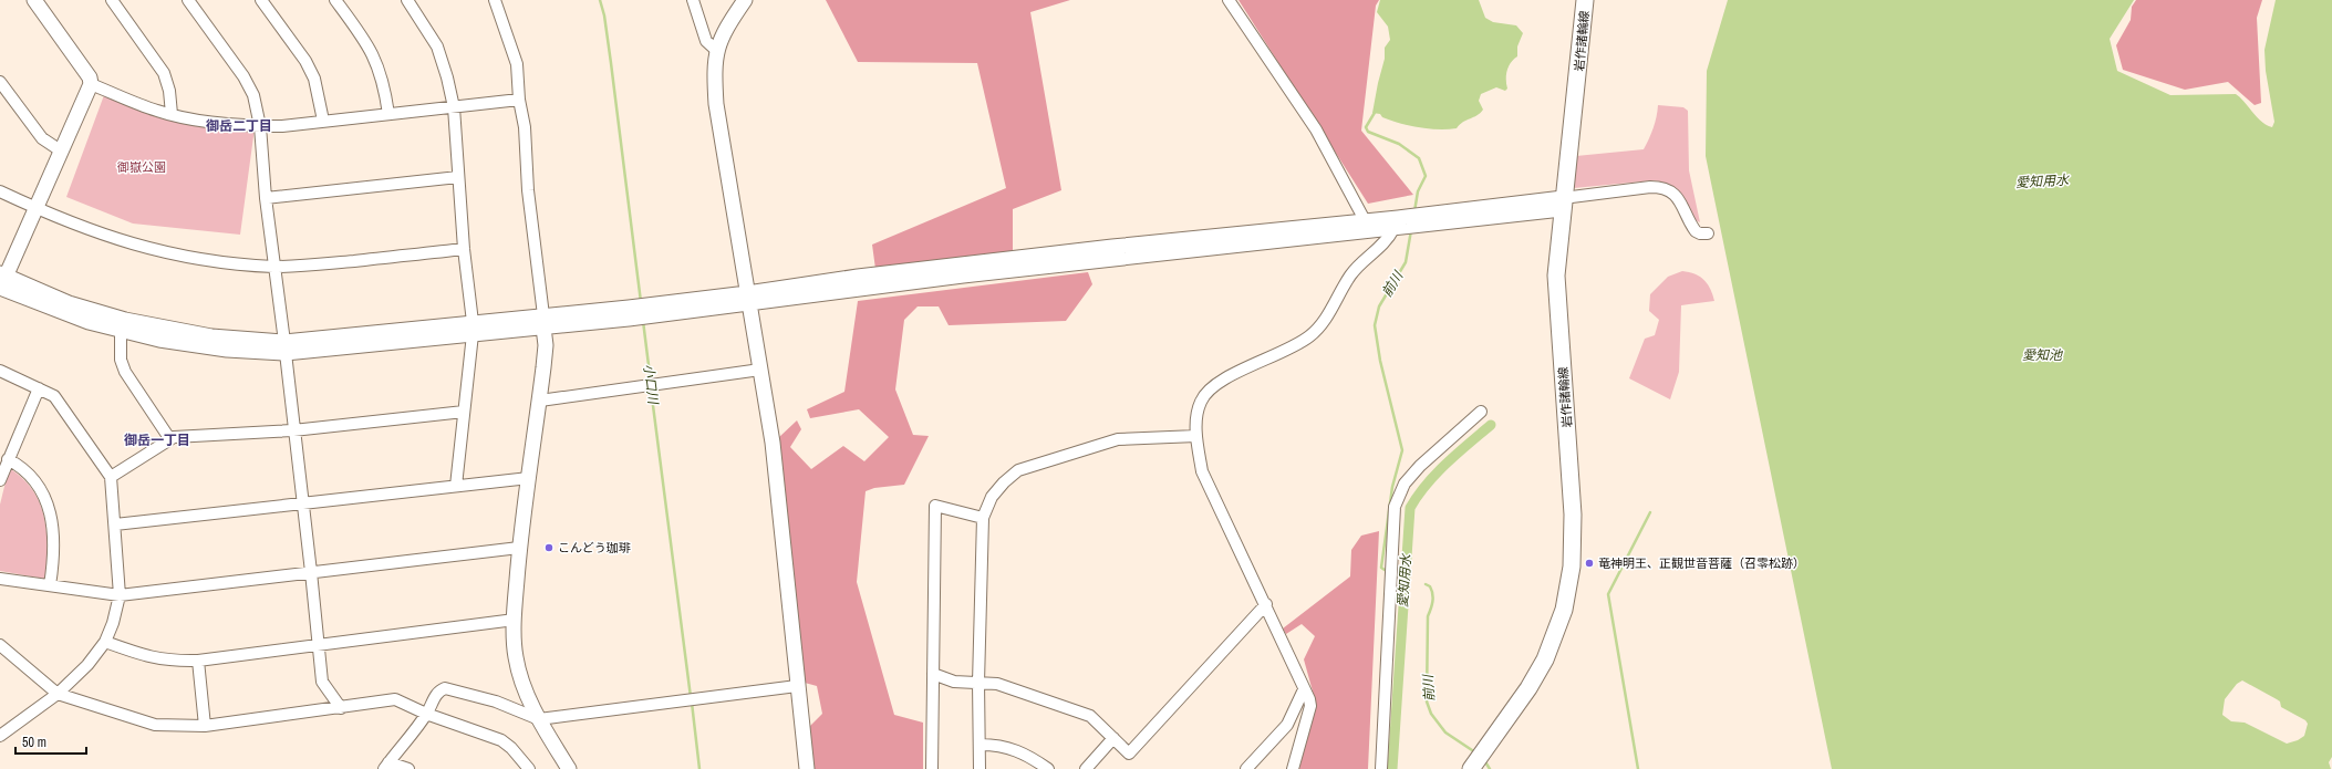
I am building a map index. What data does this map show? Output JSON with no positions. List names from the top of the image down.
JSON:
{
  "streets": {
    "main road": ["岩作諸輪線"]
  },
  "districts": ["御岳二丁目", "御岳一丁目"],
  "water": [
    "愛知用水",
    "前川",
    "愛知池",
    "小口川"
  ],
  "parks": ["御嶽公園"],
  "places": ["こんどう珈琲", "竜神明王、正観世音菩薩（召零松跡）"],
  "scale_bar": "50 m"
}
